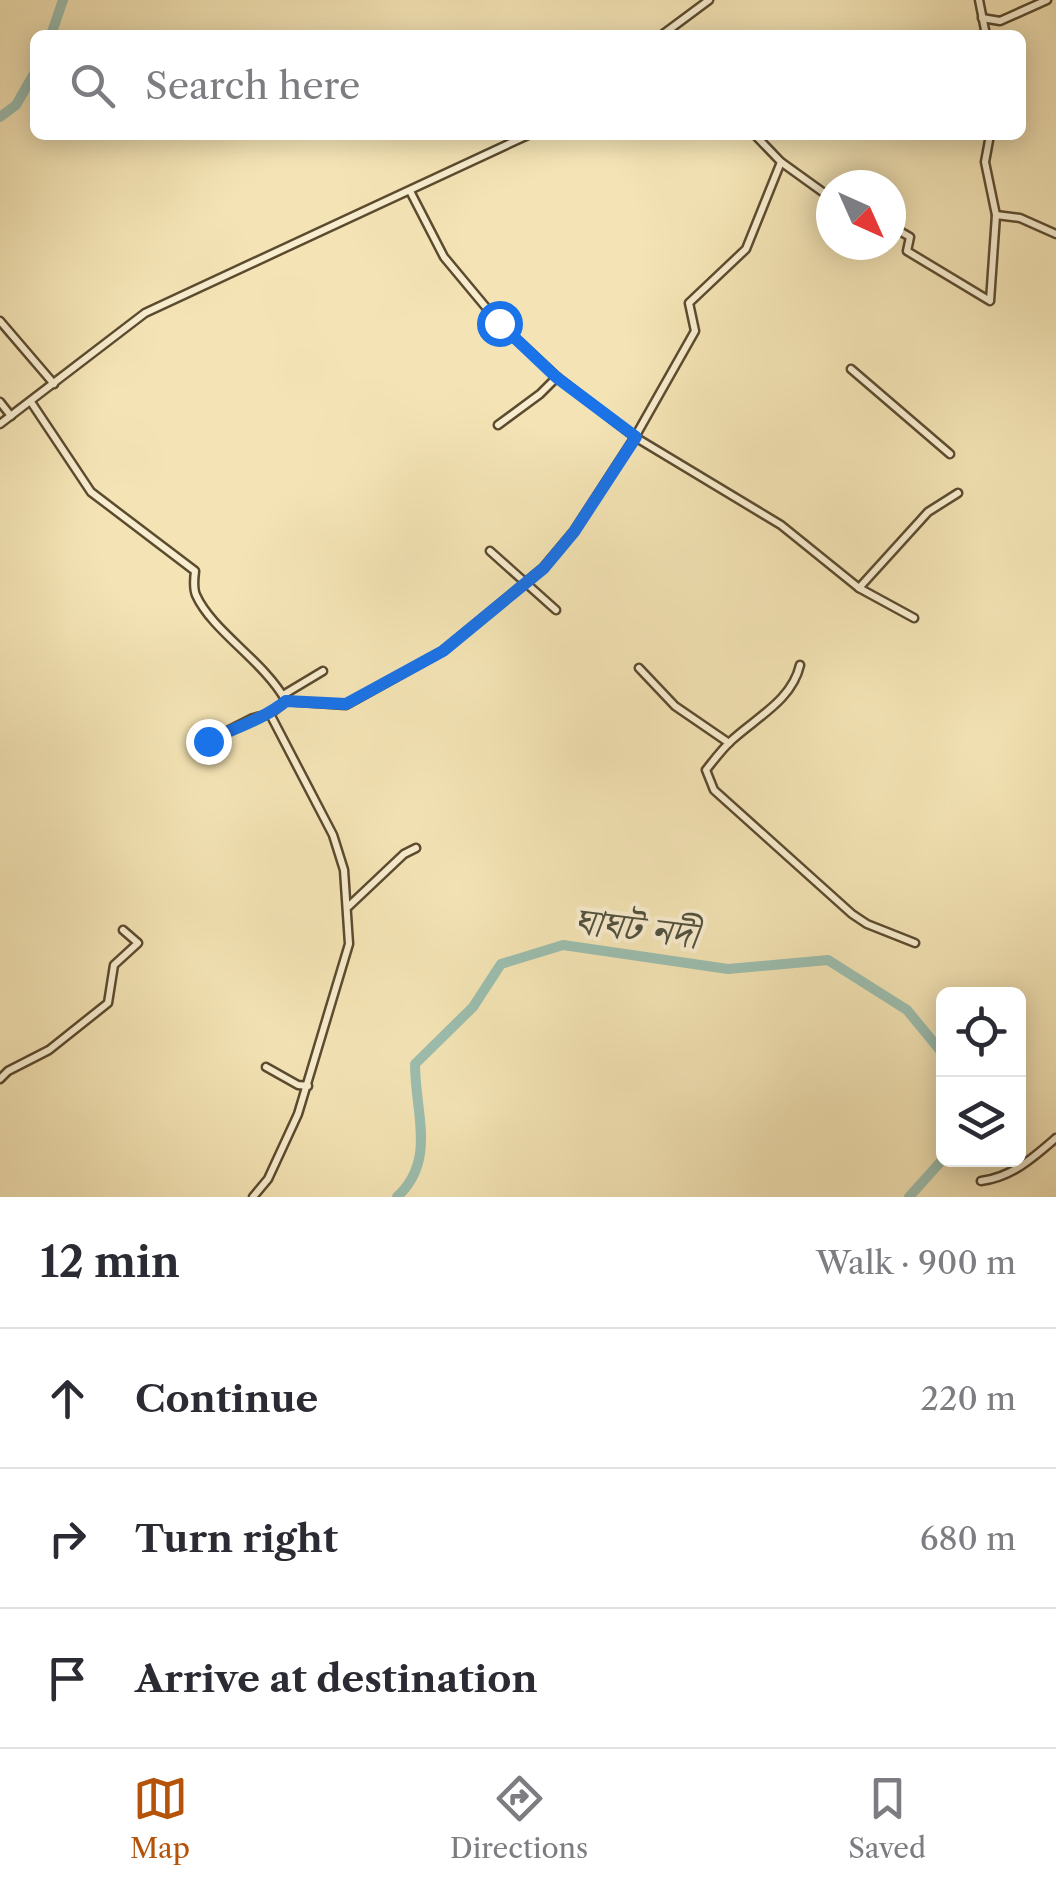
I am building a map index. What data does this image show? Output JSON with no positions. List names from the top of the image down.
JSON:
{
  "water": ["ঘাঘট নদী"],
  "north": "bottom right",
  "page": {
    "search": "Search here",
    "heading": ["12 min", "Walk · 900 m"],
    "list": [
      ["Continue", "220 m"],
      ["Turn right", "680 m"],
      "Arrive at destination"
    ],
    "nav": ["Map", "Directions", "Saved"]
  }
}
